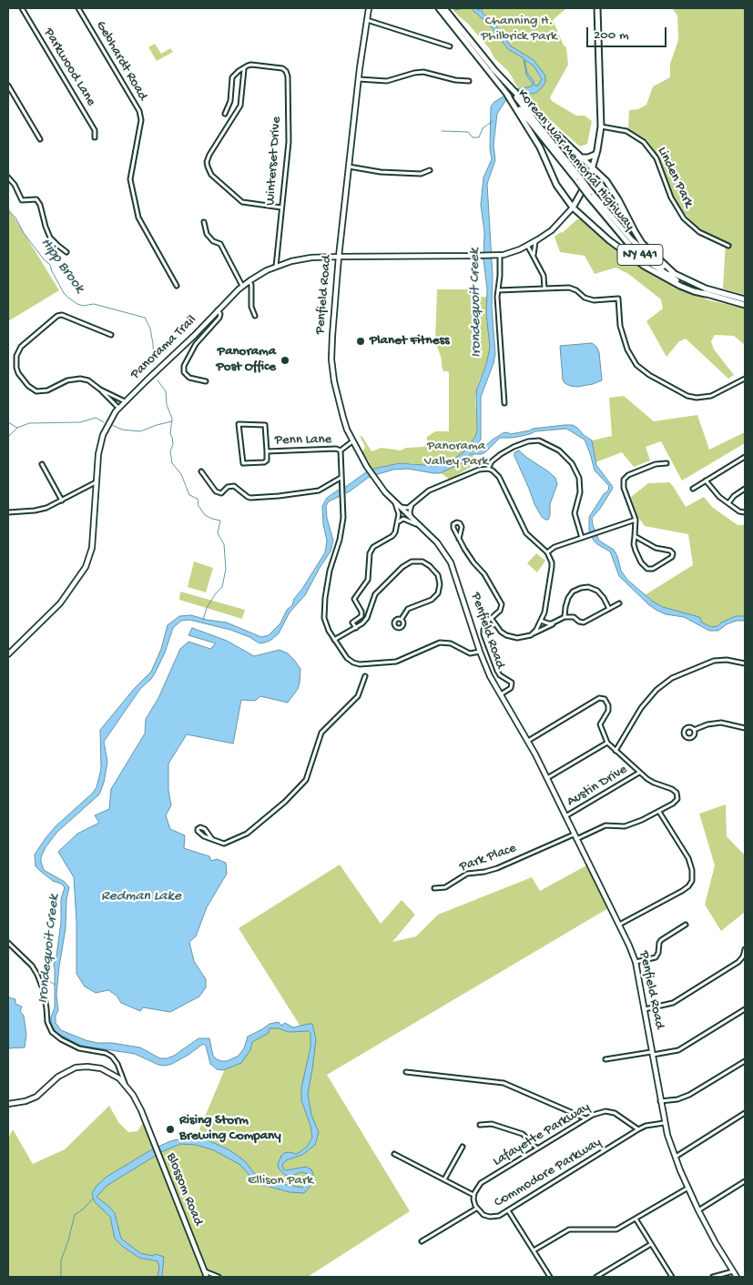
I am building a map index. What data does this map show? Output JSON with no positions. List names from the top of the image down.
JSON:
{
  "streets": {
    "main road": [
      "Korean War Memorial Highway",
      "NY 441",
      "Penfield Road",
      "Panorama Trail",
      "Blossom Road"
    ],
    "street": [
      "Gebhardt Road",
      "Parkwood Lane",
      "Winterset Drive",
      "Linden Park",
      "Penn Lane",
      "Austin Drive",
      "Park Place",
      "Lafayette Parkway",
      "Commodore Parkway"
    ]
  },
  "crossings": [
    ["Winterset Drive", "Panorama Trail"],
    ["Penfield Road", "Panorama Trail"],
    ["Penfield Road", "Austin Drive"],
    ["Penfield Road", "Park Place"],
    ["Penfield Road", "Commodore Parkway"],
    ["Austin Drive", "Park Place"],
    ["Lafayette Parkway", "Commodore Parkway"]
  ],
  "water": ["Hipp Brook", "Irondequoit Creek", "Redman Lake"],
  "parks": ["Channing H. Philbrick Park", "Panorama Valley Park", "Ellison Park"],
  "places": ["Planet Fitness", "Panorama Post Office", "Rising Storm Brewing Company"],
  "scale_bar": "200 m"
}
